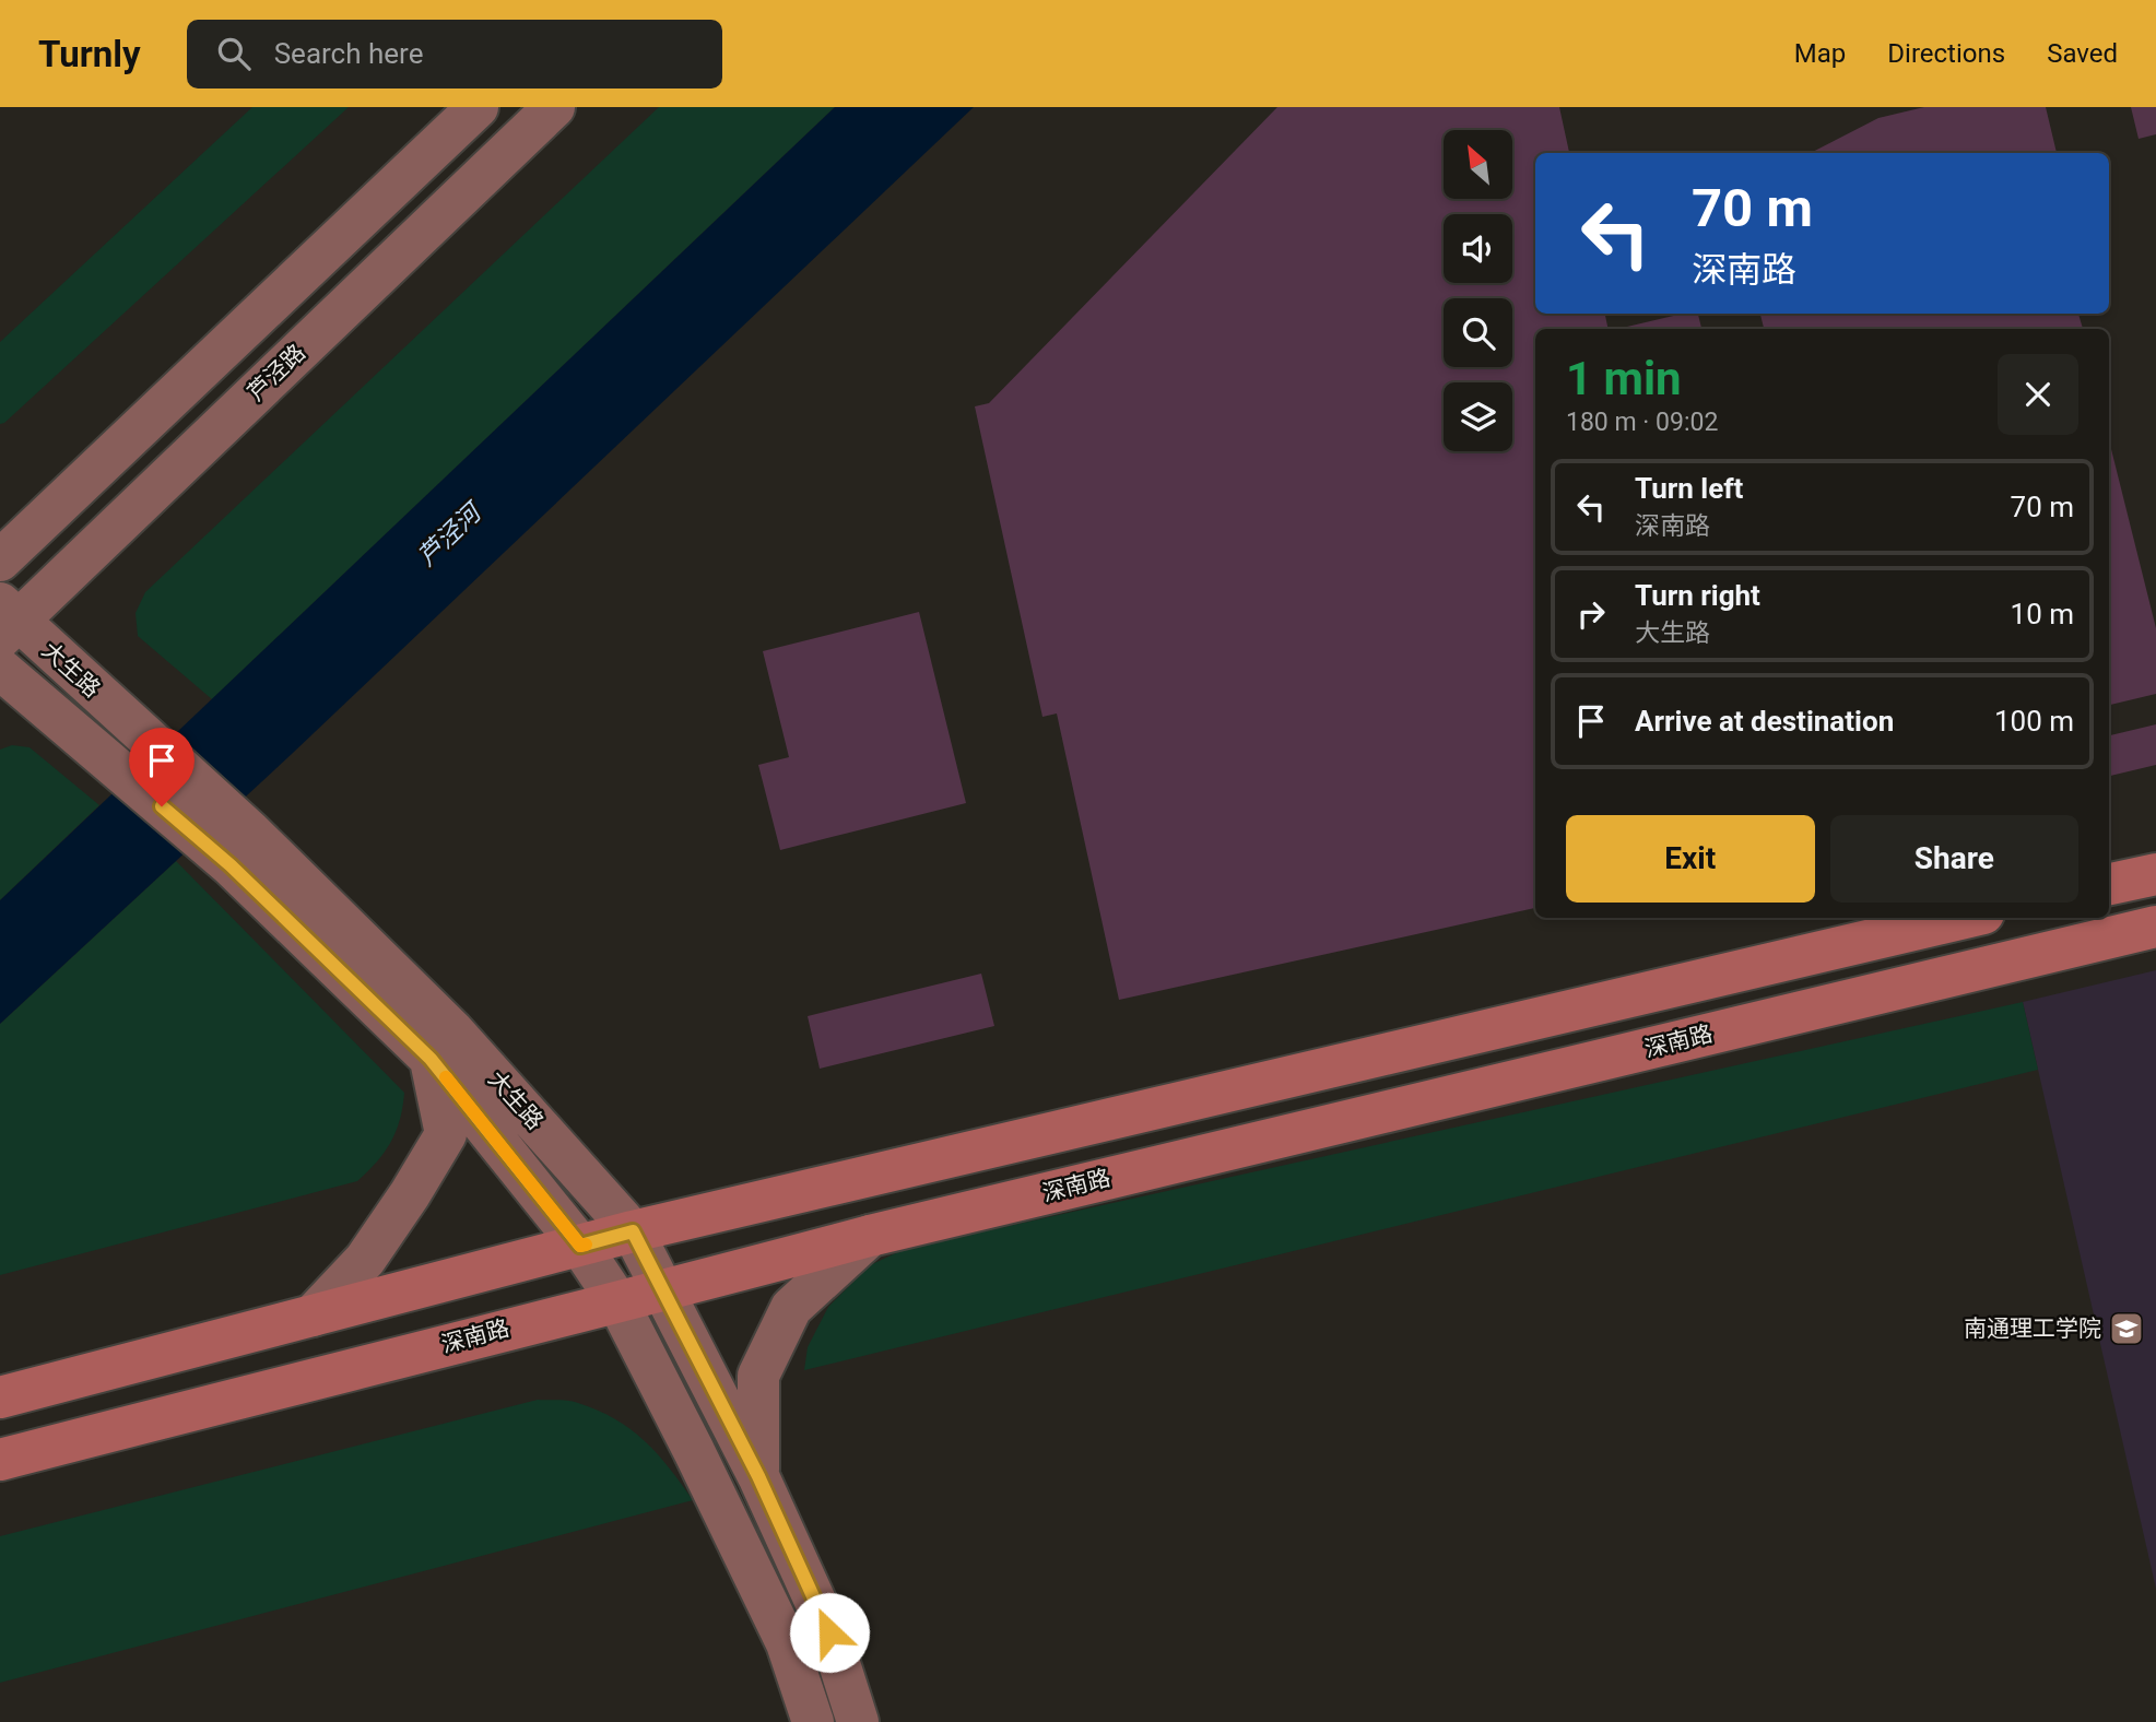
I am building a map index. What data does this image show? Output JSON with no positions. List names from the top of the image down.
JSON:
{
  "streets": {
    "main road": ["深南路"],
    "street": ["芦泾路", "大生路"]
  },
  "crossings": [
    ["芦泾路", "大生路"],
    ["大生路", "深南路"]
  ],
  "water": ["芦泾河"],
  "places": {
    "school or university": ["南通理工学院"]
  },
  "north": "top left",
  "page": {
    "header": "Turnly",
    "search": "Search here",
    "nav": ["Map", "Directions", "Saved"],
    "turn": ["70 m", "深南路"],
    "heading": ["1 min", "180 m · 09:02"],
    "list": [
      {
        "name": "Turn left",
        "note": "深南路",
        "value": "70 m"
      },
      {
        "name": "Turn right",
        "note": "大生路",
        "value": "10 m"
      },
      {
        "name": "Arrive at destination",
        "value": "100 m"
      }
    ],
    "buttons": ["Exit", "Share"]
  }
}
